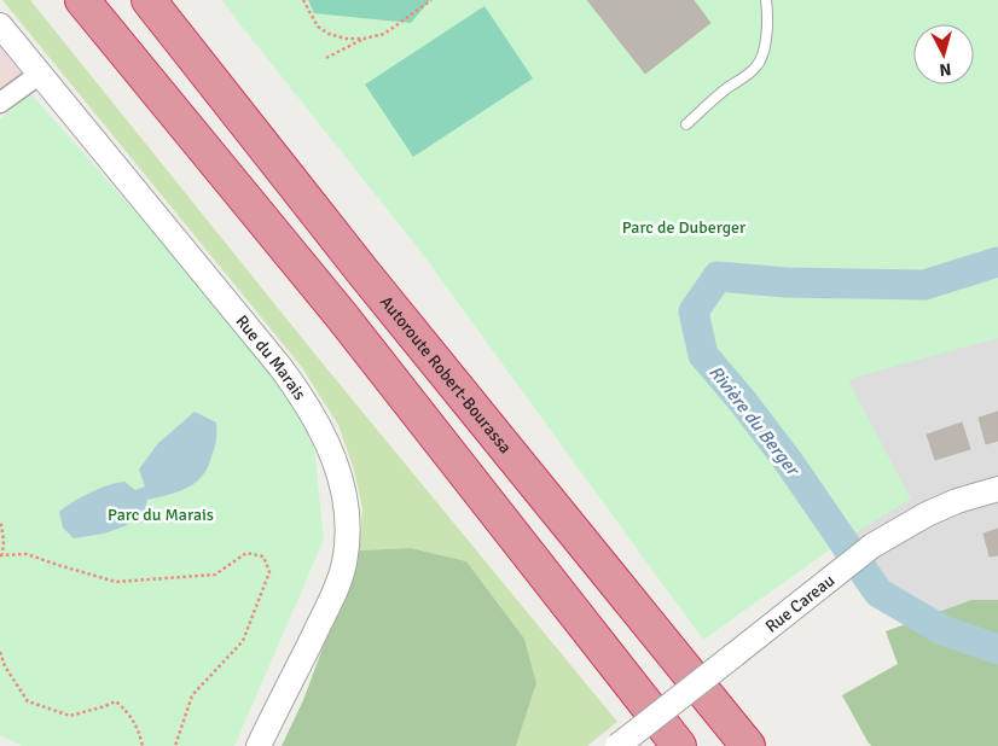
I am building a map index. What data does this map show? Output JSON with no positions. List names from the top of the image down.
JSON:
{
  "streets": {
    "highway": ["Autoroute Robert-Bourassa"],
    "street": ["Rue du Marais", "Rue Careau"]
  },
  "water": ["Rivière du Berger"],
  "parks": ["Parc de Duberger", "Parc du Marais"],
  "north": "bottom"
}
